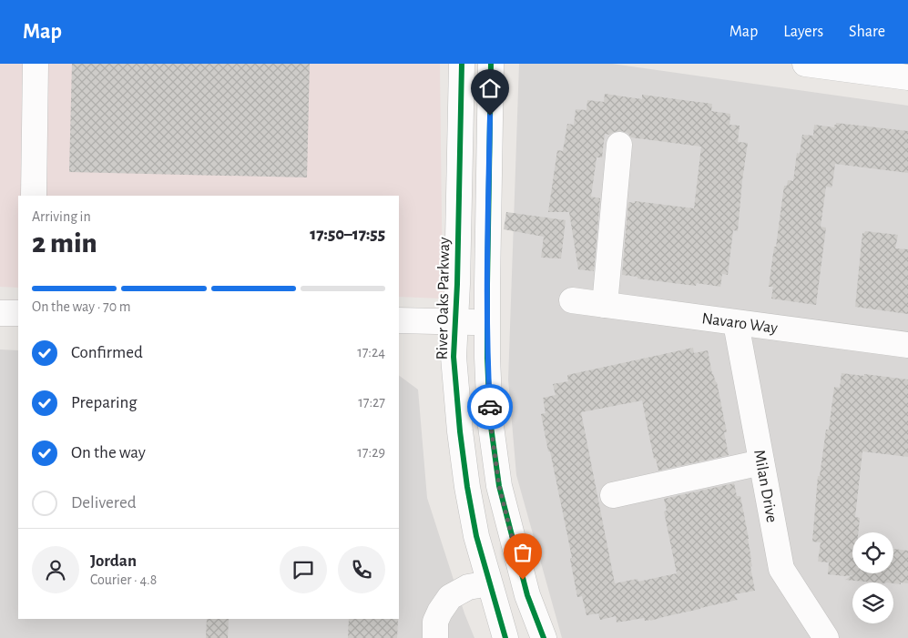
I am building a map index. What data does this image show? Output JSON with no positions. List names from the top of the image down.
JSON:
{
  "streets": {
    "street": ["River Oaks Parkway", "Navaro Way", "Milan Drive"]
  },
  "crossings": [
    ["Navaro Way", "Milan Drive"]
  ],
  "page": {
    "header": "Map",
    "nav": ["Map", "Layers", "Share"],
    "heading": ["2 min", "Arriving in", "17:50–17:55"],
    "panel": ["Jordan", "Courier · 4.8"],
    "bar": "On the way · 70 m",
    "list": [
      ["Confirmed", "17:24"],
      ["Preparing", "17:27"],
      ["On the way", "17:29"],
      "Delivered"
    ]
  }
}
